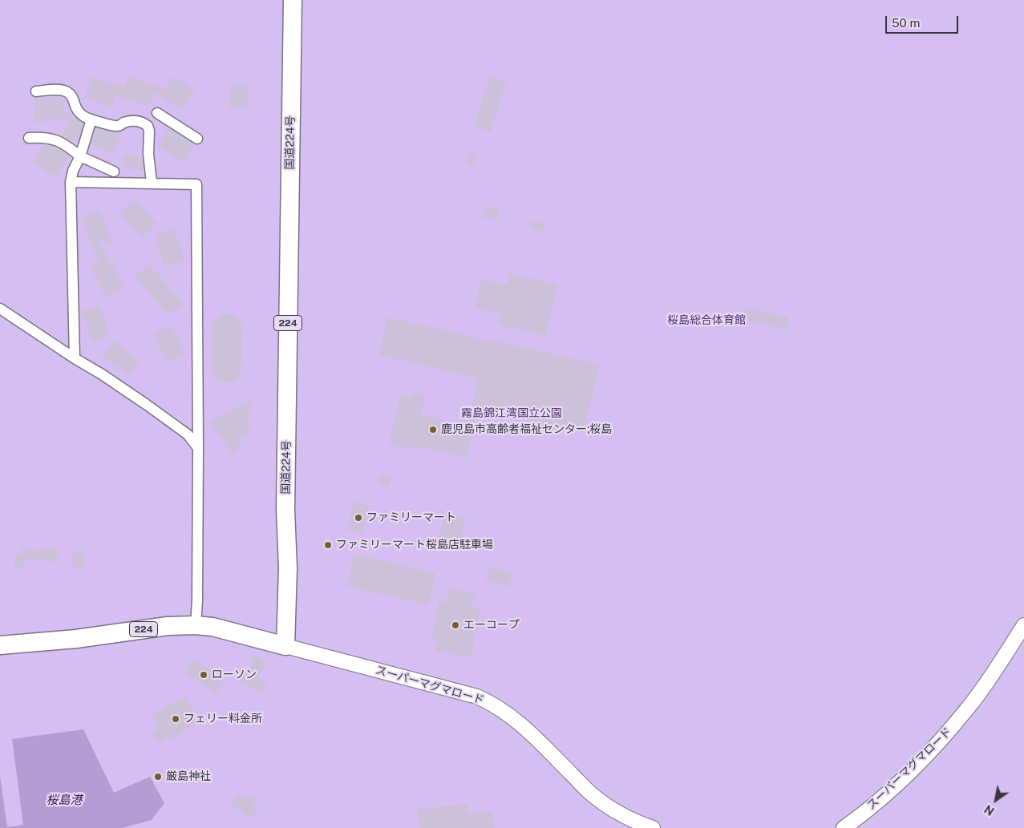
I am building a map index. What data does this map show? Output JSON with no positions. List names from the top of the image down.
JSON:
{
  "streets": {
    "highway": ["国道224号", "224"],
    "street": ["スーパーマグマロード"]
  },
  "crossings": [
    ["国道224号", "224"],
    ["国道224号", "スーパーマグマロード"],
    ["224", "スーパーマグマロード"]
  ],
  "water": ["桜島港"],
  "parks": ["桜島総合体育館", "霧島錦江湾国立公園"],
  "places": [
    "鹿児島市高齢者福祉センター;桜島",
    "ファミリーマート",
    "ファミリーマート桜島店駐車場",
    "エーコープ",
    "ローソン",
    "フェリー料金所",
    "厳島神社"
  ],
  "scale_bar": "50 m",
  "north": "bottom left"
}
